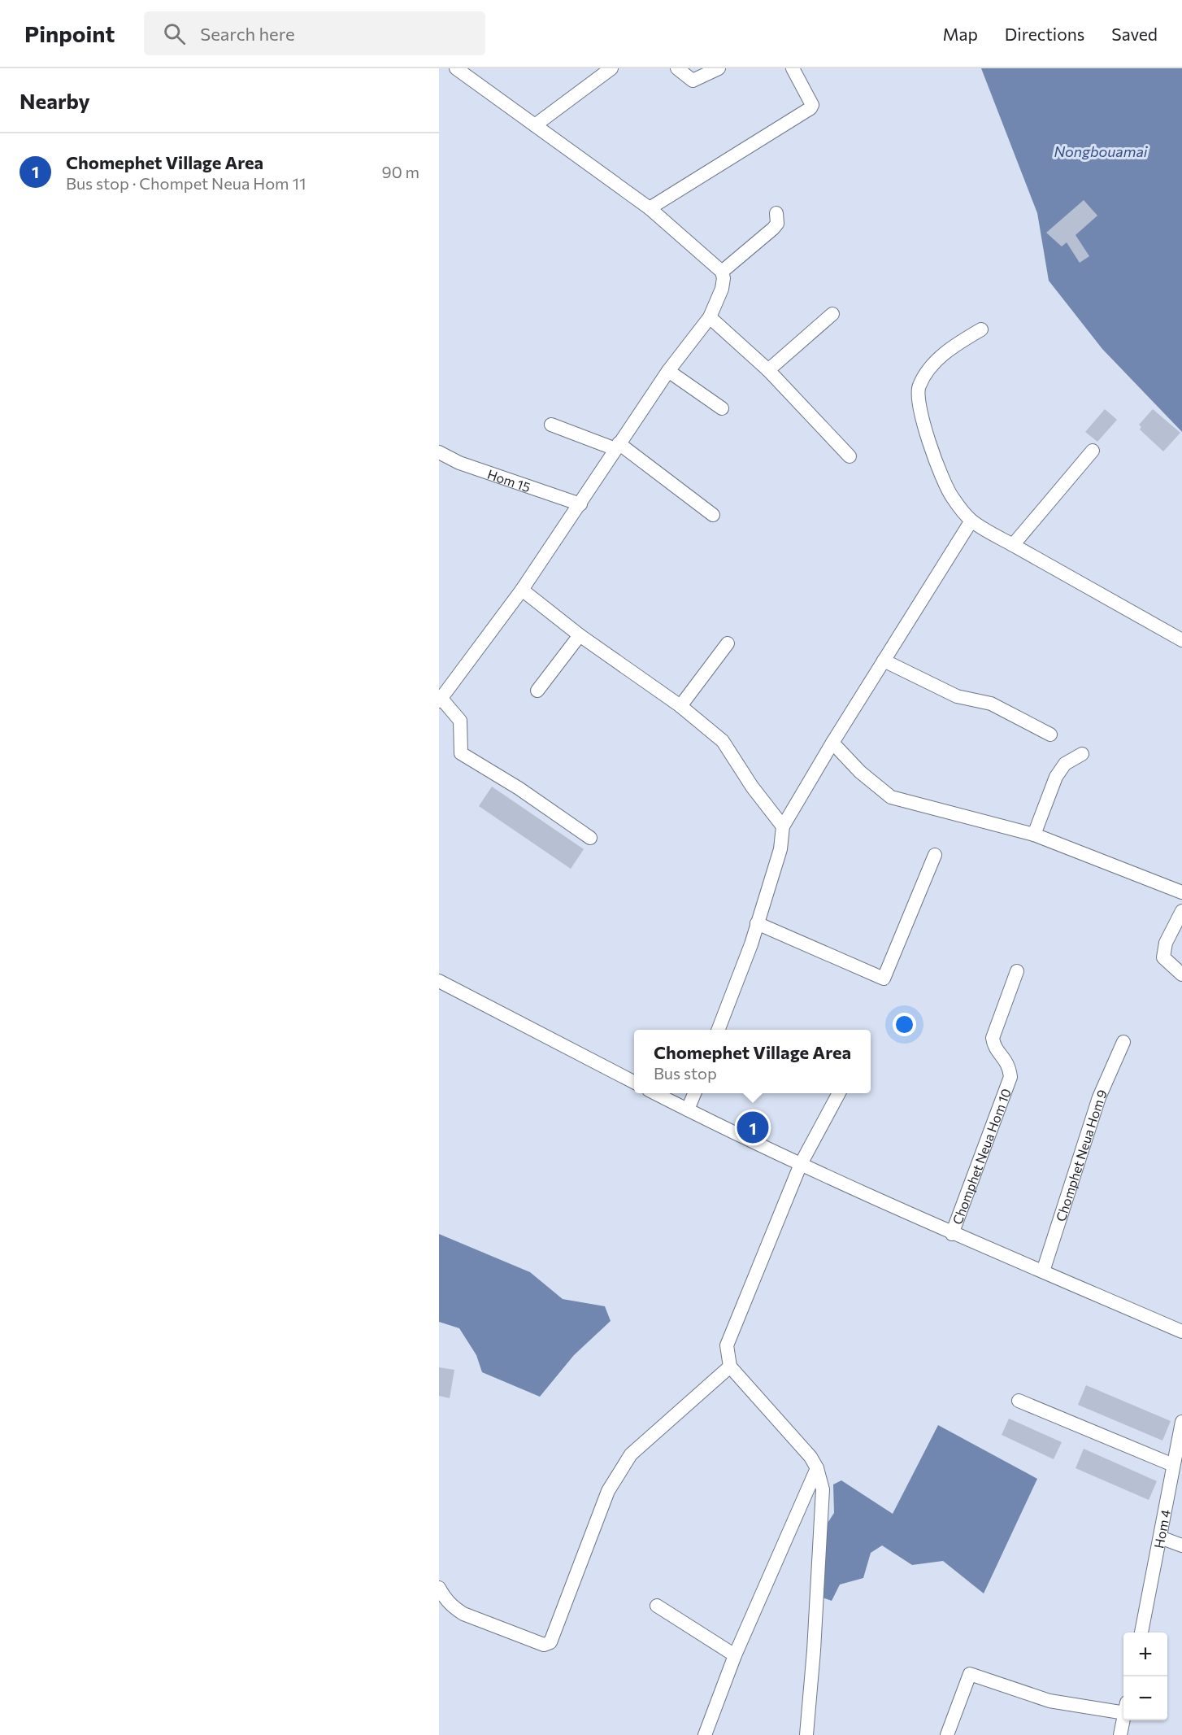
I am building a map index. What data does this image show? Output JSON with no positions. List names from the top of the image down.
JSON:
{
  "streets": {
    "street": [
      "Hom 15",
      "Chomphet Neua Hom 10",
      "Chomphet Neua Hom 9",
      "Hom 4"
    ]
  },
  "water": ["Nongbouamai"],
  "page": {
    "header": "Pinpoint",
    "search": "Search here",
    "nav": ["Map", "Directions", "Saved"],
    "heading": "Nearby",
    "list": [
      {
        "mark": "1",
        "name": "Chomephet Village Area",
        "note": "Bus stop · Chompet Neua Hom 11",
        "value": "90 m"
      }
    ],
    "popup": ["Chomephet Village Area", "Bus stop"],
    "pins": "1",
    "map_buttons": ["+", "−"]
  }
}
